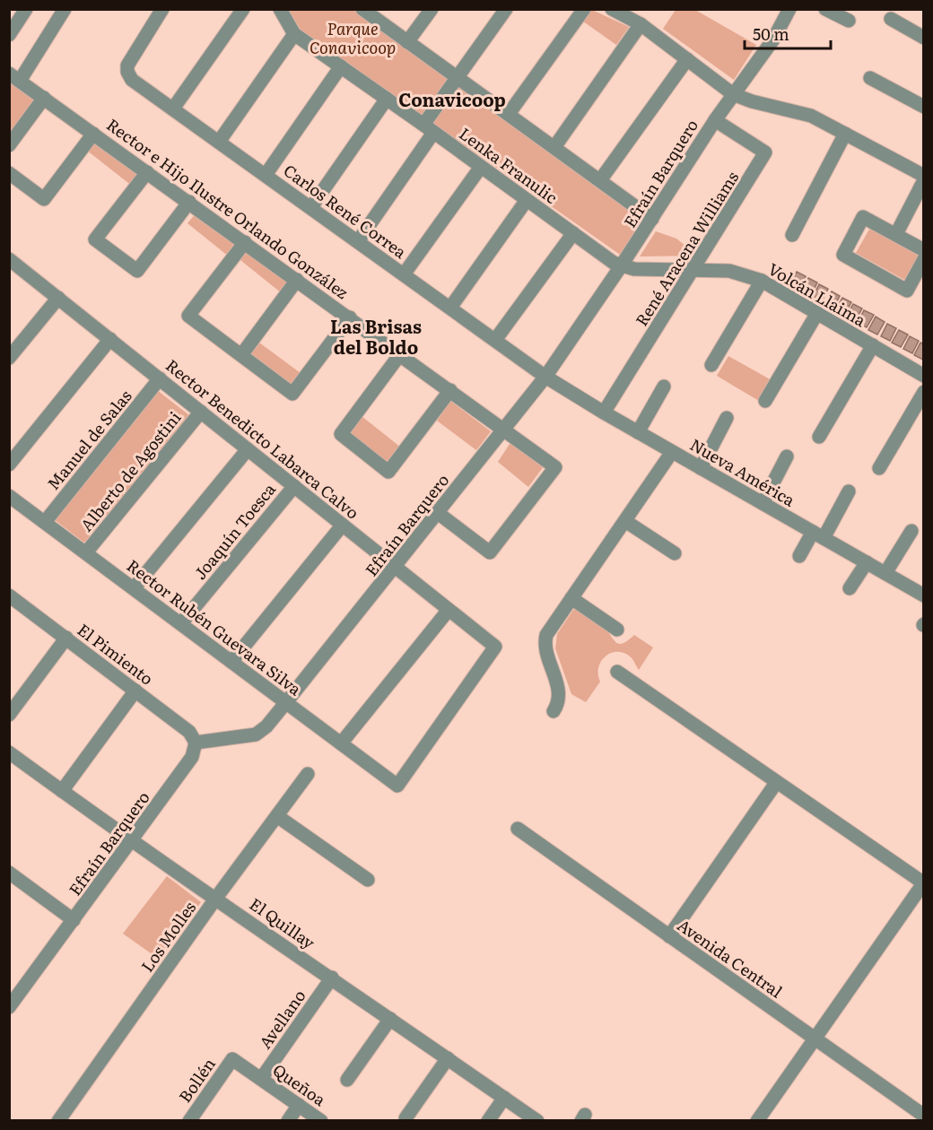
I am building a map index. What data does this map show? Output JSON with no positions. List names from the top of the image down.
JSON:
{
  "streets": {
    "street": [
      "Lenka Franulic",
      "Efraín Barquero",
      "Rector e Hijo Ilustre Orlando González",
      "Carlos René Correa",
      "René Aracena Williams",
      "Volcán Llaima",
      "Rector Benedicto Labarca Calvo",
      "Manuel de Salas",
      "Alberto de Agostini",
      "Nueva América",
      "Joaquín Toesca",
      "Rector Rubén Guevara Silva",
      "El Pimiento",
      "El Quillay",
      "Los Molles",
      "Avenida Central",
      "Avellano",
      "Bollén",
      "Queñoa"
    ]
  },
  "crossings": [
    ["Lenka Franulic", "Efraín Barquero"],
    ["Lenka Franulic", "Volcán Llaima"],
    ["Efraín Barquero", "Rector e Hijo Ilustre Orlando González"],
    ["Efraín Barquero", "Carlos René Correa"],
    ["Efraín Barquero", "René Aracena Williams"],
    ["Efraín Barquero", "Volcán Llaima"],
    ["Efraín Barquero", "Rector Benedicto Labarca Calvo"],
    ["Efraín Barquero", "Nueva América"],
    ["Efraín Barquero", "Rector Rubén Guevara Silva"],
    ["Efraín Barquero", "El Pimiento"],
    ["Efraín Barquero", "El Quillay"],
    ["Carlos René Correa", "Nueva América"],
    ["René Aracena Williams", "Volcán Llaima"],
    ["René Aracena Williams", "Nueva América"],
    ["Rector Benedicto Labarca Calvo", "Manuel de Salas"],
    ["Rector Benedicto Labarca Calvo", "Alberto de Agostini"],
    ["Rector Benedicto Labarca Calvo", "Joaquín Toesca"],
    ["Rector Benedicto Labarca Calvo", "Rector Rubén Guevara Silva"],
    ["Manuel de Salas", "Rector Rubén Guevara Silva"],
    ["Alberto de Agostini", "Rector Rubén Guevara Silva"],
    ["Joaquín Toesca", "Rector Rubén Guevara Silva"],
    ["El Quillay", "Los Molles"],
    ["El Quillay", "Avellano"],
    ["Avellano", "Queñoa"],
    ["Bollén", "Queñoa"]
  ],
  "districts": ["Conavicoop", "Las Brisas del Boldo"],
  "parks": ["Parque Conavicoop"],
  "scale_bar": "50 m"
}
